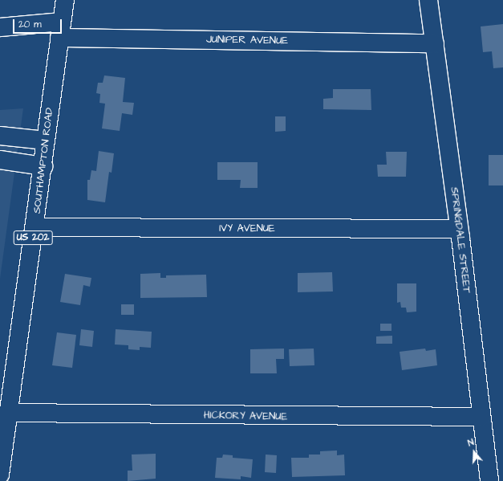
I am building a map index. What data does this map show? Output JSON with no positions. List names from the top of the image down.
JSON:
{
  "streets": {
    "street": [
      "JUNIPER AVENUE",
      "SOUTHAMPTON ROAD",
      "IVY AVENUE",
      "US 202",
      "SPRINGDALE STREET",
      "HICKORY AVENUE"
    ]
  },
  "crossings": [
    ["JUNIPER AVENUE", "SOUTHAMPTON ROAD"],
    ["JUNIPER AVENUE", "SPRINGDALE STREET"],
    ["SOUTHAMPTON ROAD", "IVY AVENUE"],
    ["SOUTHAMPTON ROAD", "HICKORY AVENUE"],
    ["IVY AVENUE", "SPRINGDALE STREET"],
    ["SPRINGDALE STREET", "HICKORY AVENUE"]
  ],
  "scale_bar": "20 m",
  "north": "top"
}
